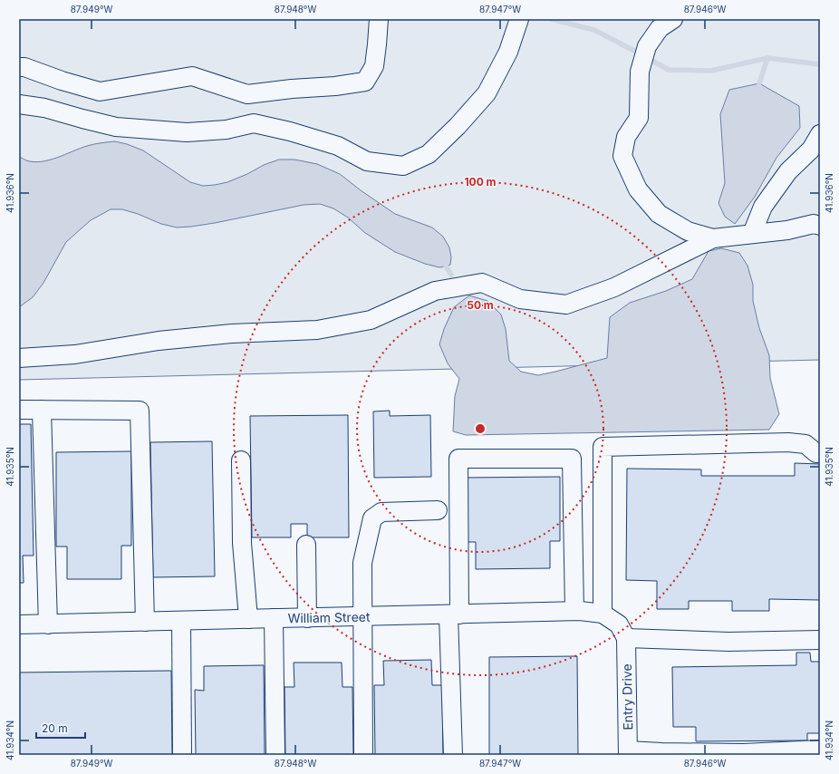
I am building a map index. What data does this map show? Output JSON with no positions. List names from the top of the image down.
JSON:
{
  "streets": {
    "street": ["William Street", "Entry Drive"]
  },
  "crossings": [
    ["William Street", "Entry Drive"]
  ],
  "scale_bar": "20 m",
  "coordinates": [
    "87.949°W",
    "87.948°W",
    "87.947°W",
    "87.946°W",
    "41.936°N",
    "41.935°N",
    "41.934°N"
  ],
  "rings": ["100 m", "50 m"]
}
